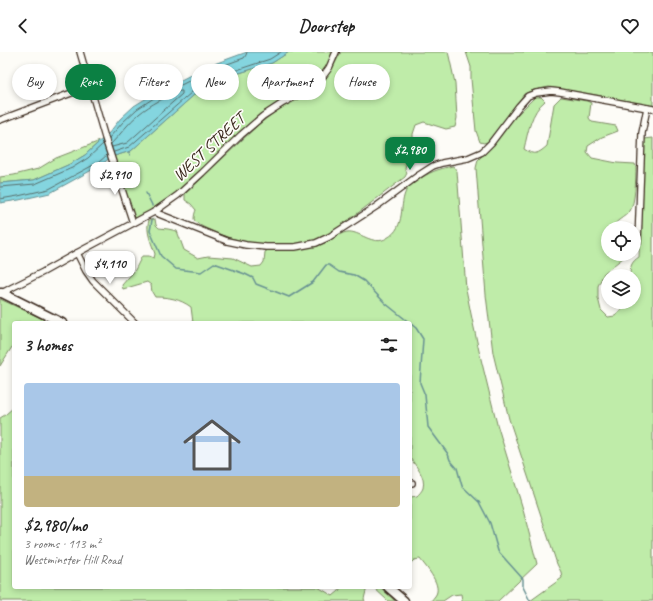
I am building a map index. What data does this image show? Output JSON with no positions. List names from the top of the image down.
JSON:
{
  "streets": {
    "street": ["WEST STREET"]
  },
  "page": {
    "header": "Doorstep",
    "chip": [
      "Buy",
      "Rent",
      "Filters",
      "New",
      "Apartment",
      "House"
    ],
    "price": ["$2,980", "$2,910", "$4,110"],
    "heading": "3 homes",
    "list": [
      {
        "name": "$2,980/mo",
        "note": "3 rooms · 113 m² · Westminster Hill Road"
      }
    ]
  }
}
